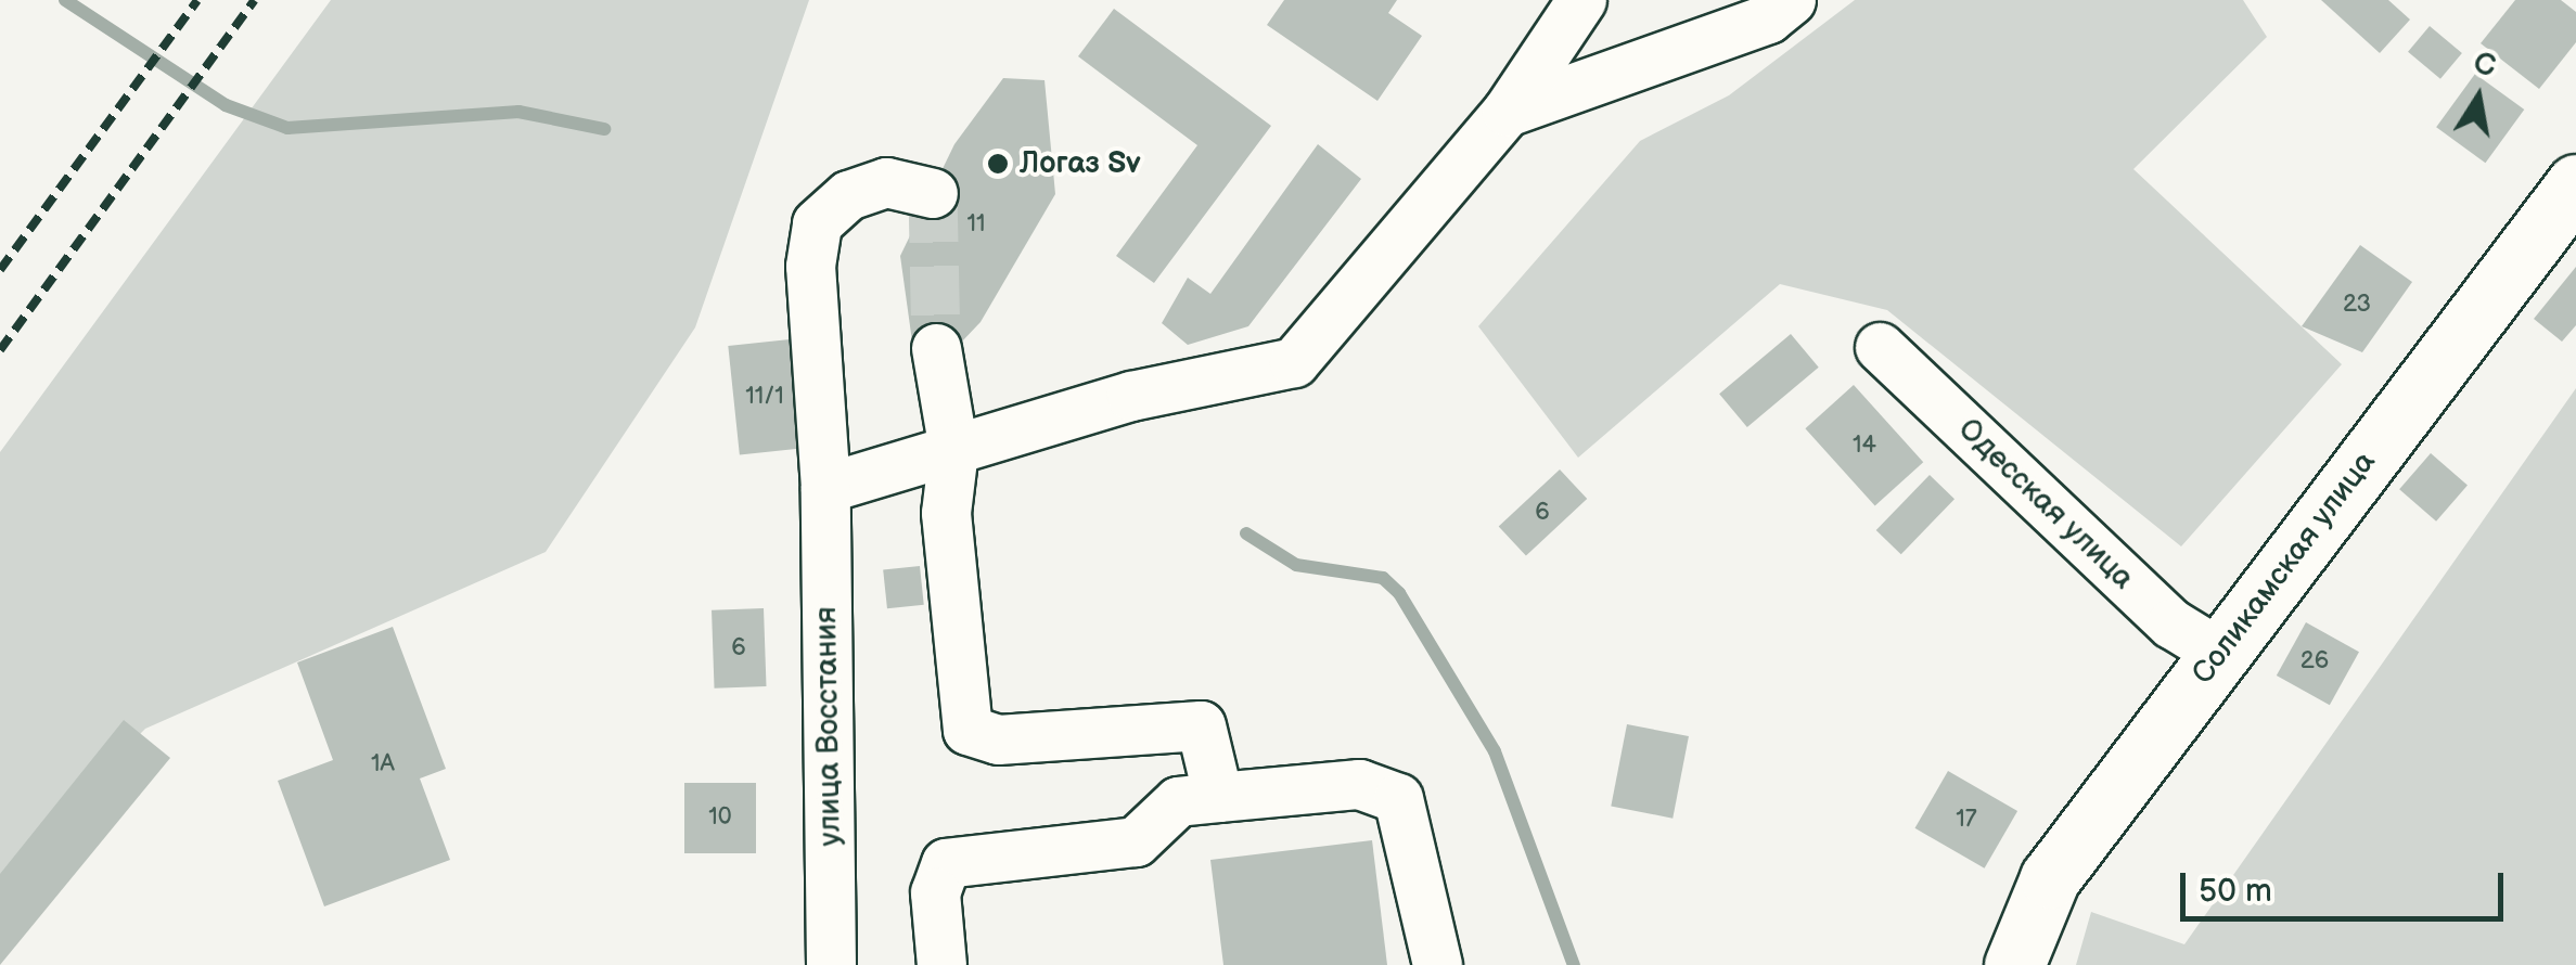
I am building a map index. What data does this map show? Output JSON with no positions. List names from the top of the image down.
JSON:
{
  "streets": {
    "main road": ["Соликамская улица"],
    "street": ["Одесская улица", "улица Восстания"]
  },
  "crossings": [
    ["Одесская улица", "Соликамская улица"]
  ],
  "places": ["Логаз Sv"],
  "house_numbers": [
    "11",
    "23",
    "11/1",
    "14",
    "6",
    "6",
    "26",
    "1А",
    "10",
    "17"
  ],
  "scale_bar": "50 m",
  "north": "top"
}
